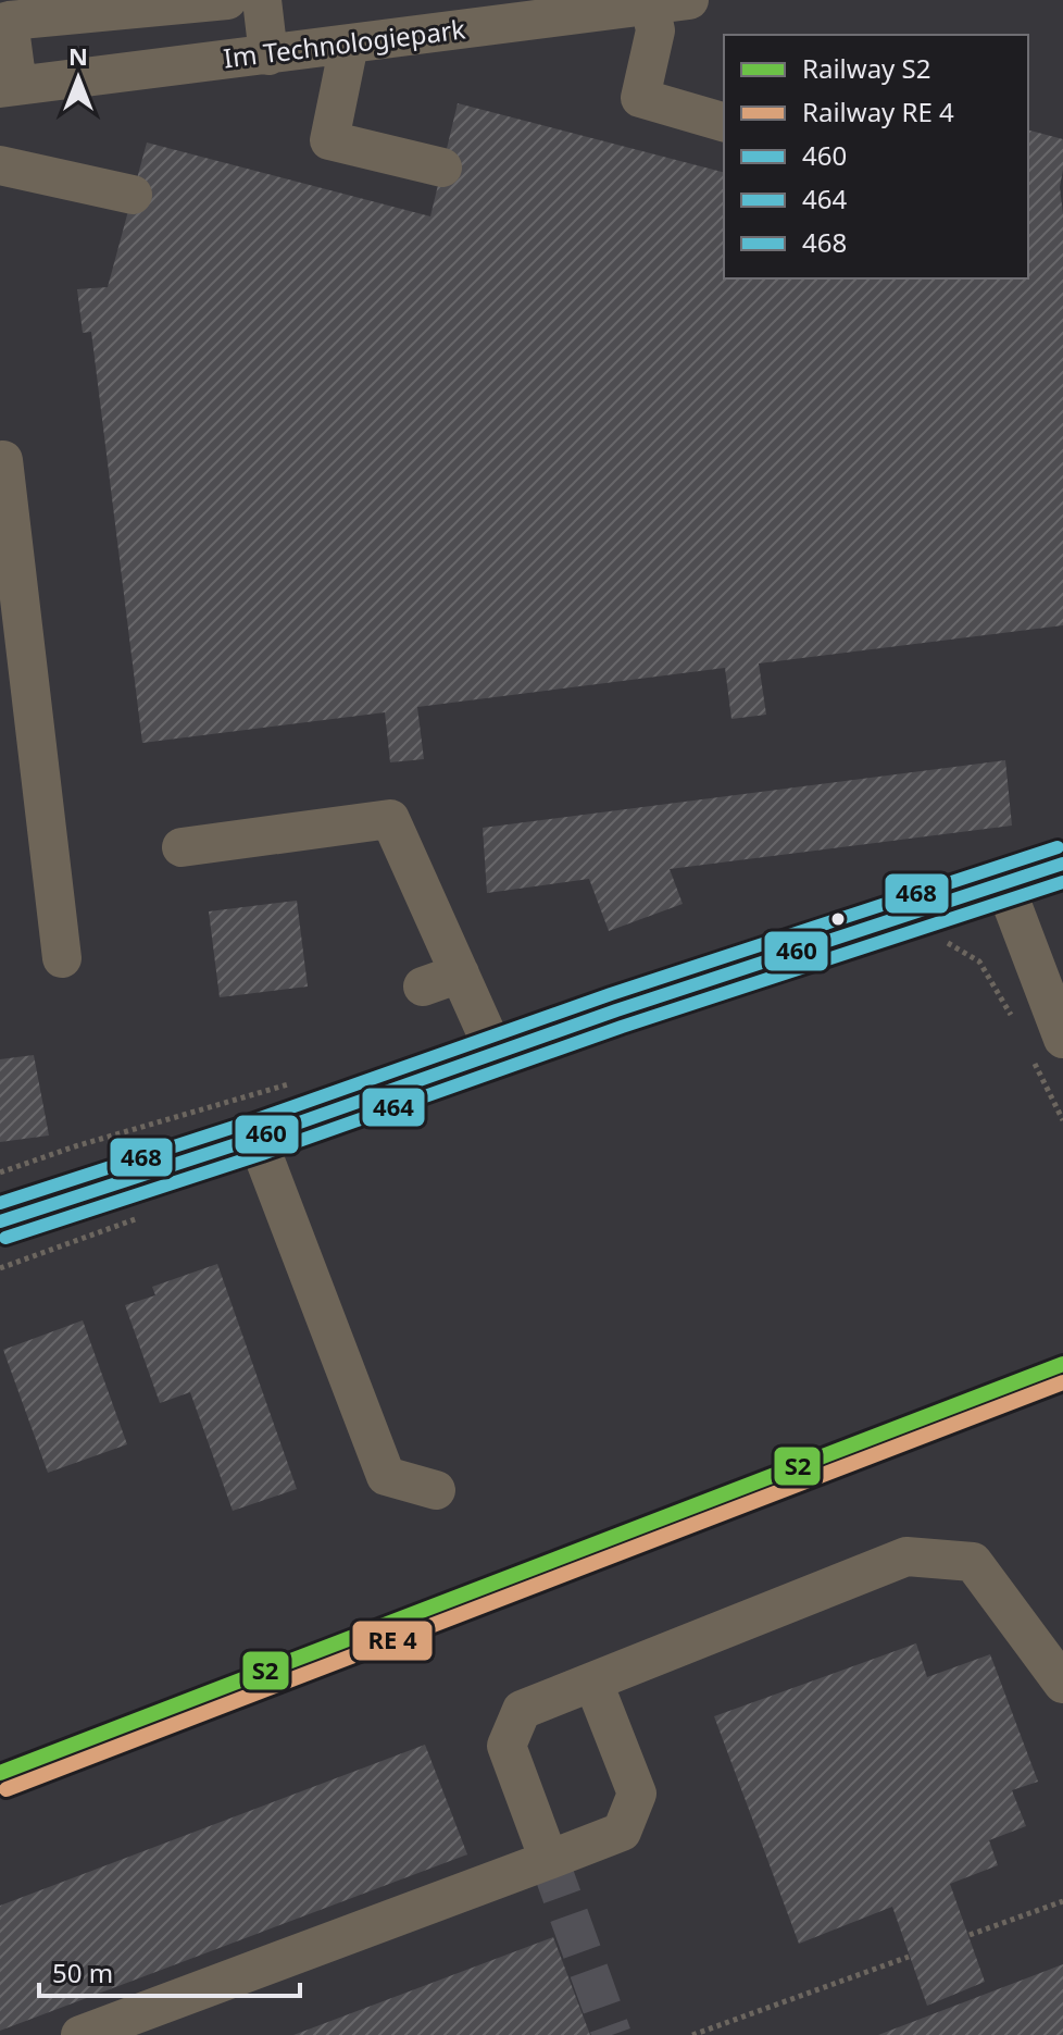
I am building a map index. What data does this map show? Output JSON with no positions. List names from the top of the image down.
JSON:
{
  "streets": {
    "street": ["Im Technologiepark"]
  },
  "lines": [
    "transit line 468",
    "transit line 460",
    "transit line 464",
    "rail line S2"
  ],
  "legend": [
    "Railway S2",
    "Railway RE 4",
    "460",
    "464",
    "468"
  ],
  "scale_bar": "50 m",
  "north": "top"
}
